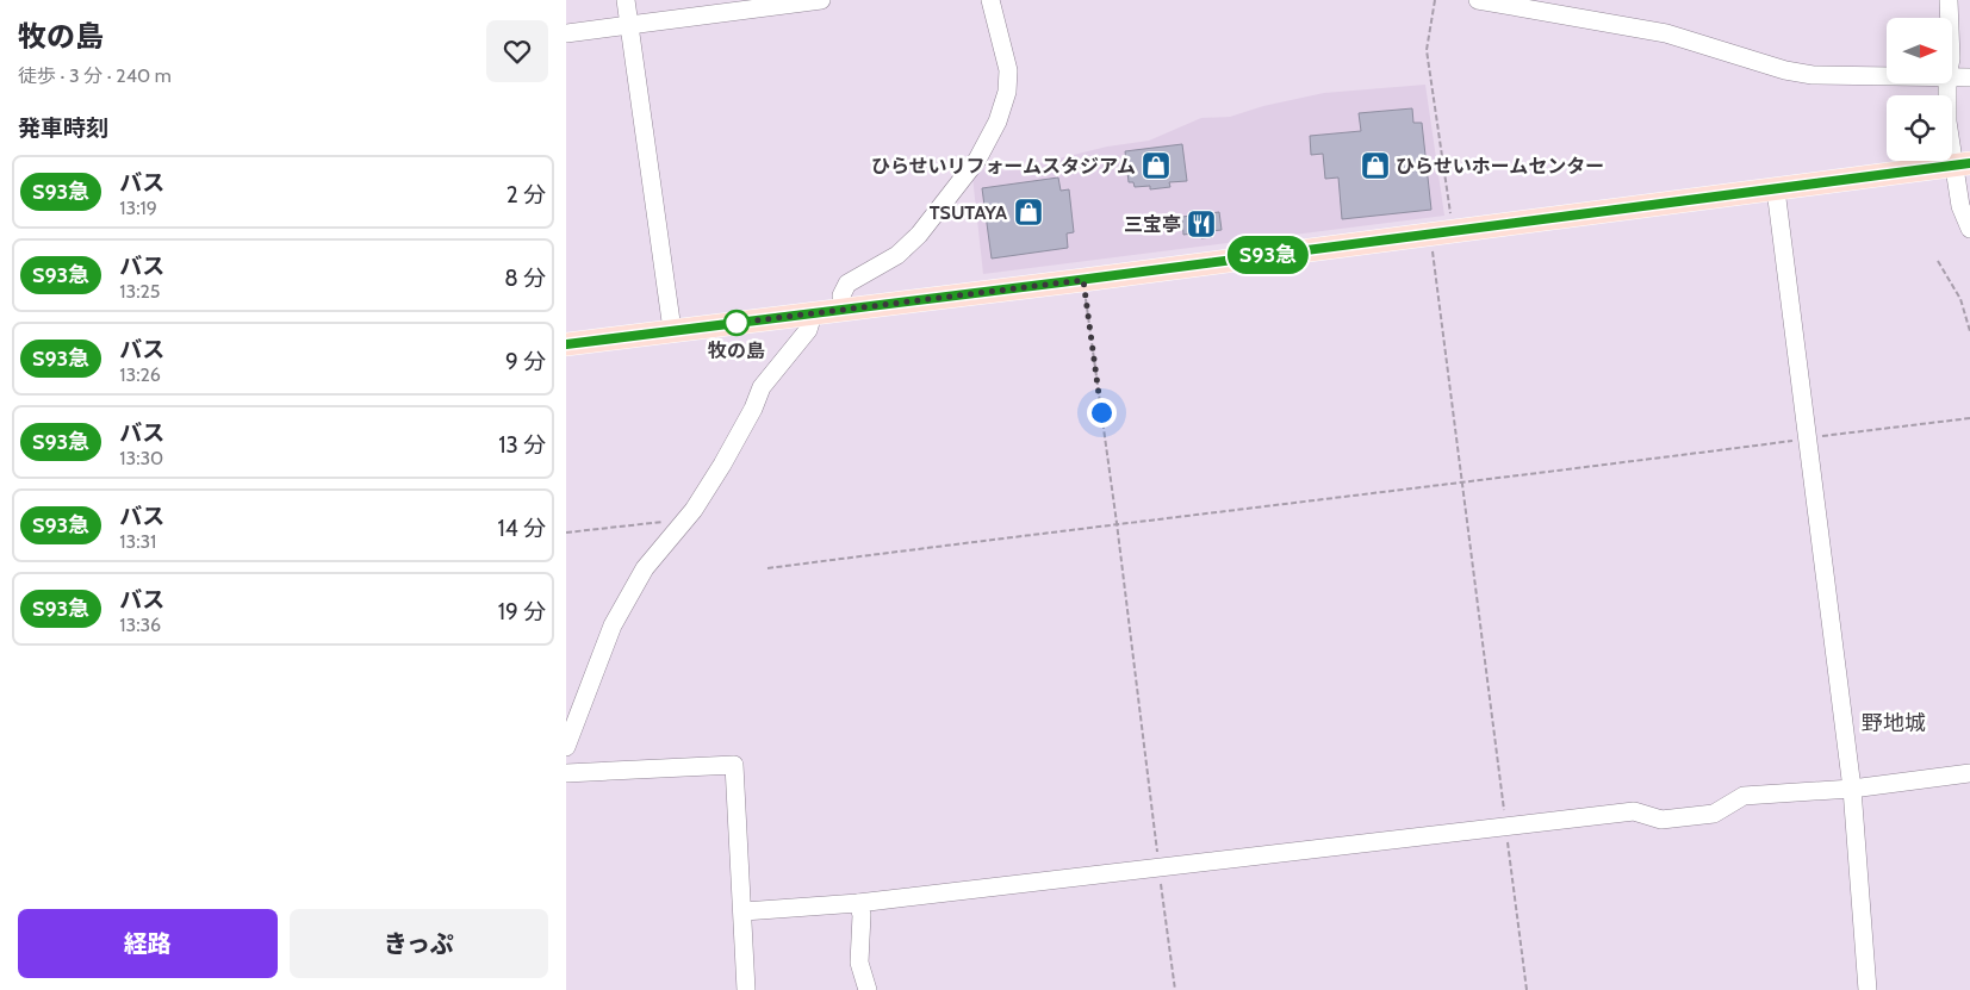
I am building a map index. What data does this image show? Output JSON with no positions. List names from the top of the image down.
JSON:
{
  "districts": ["野地城"],
  "places": {
    "shop": ["ひらせいリフォームスタジアム", "ひらせいホームセンター", "TSUTAYA"],
    "restaurant": ["三宝亭"],
    "other": ["牧の島"]
  },
  "lines": ["bus line S93急"],
  "north": "right",
  "page": {
    "heading": [
      ["牧の島", "徒歩 · 3 分 · 240 m"],
      "発車時刻"
    ],
    "on_map": "S93急",
    "list": [
      {
        "mark": "S93急",
        "name": "バス",
        "note": "13:19",
        "value": "2 分"
      },
      {
        "mark": "S93急",
        "name": "バス",
        "note": "13:25",
        "value": "8 分"
      },
      {
        "mark": "S93急",
        "name": "バス",
        "note": "13:26",
        "value": "9 分"
      },
      {
        "mark": "S93急",
        "name": "バス",
        "note": "13:30",
        "value": "13 分"
      },
      {
        "mark": "S93急",
        "name": "バス",
        "note": "13:31",
        "value": "14 分"
      },
      {
        "mark": "S93急",
        "name": "バス",
        "note": "13:36",
        "value": "19 分"
      }
    ],
    "buttons": ["経路", "きっぷ"]
  }
}
